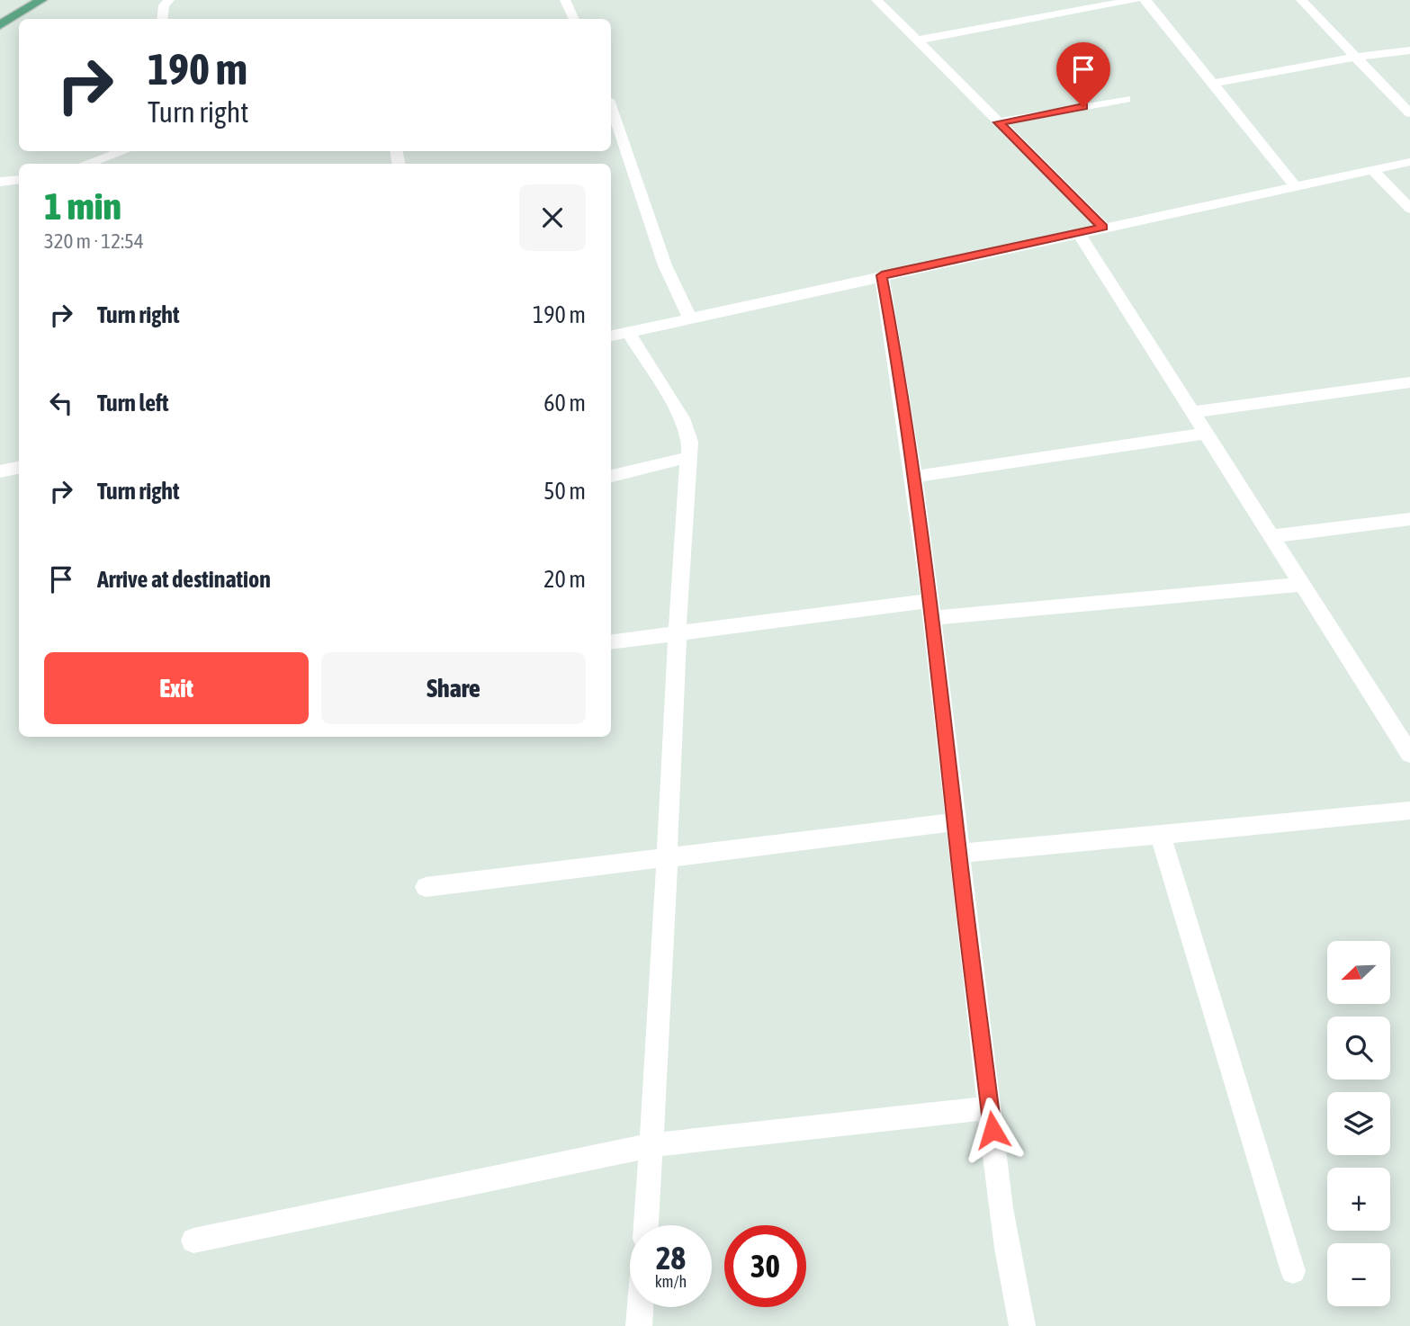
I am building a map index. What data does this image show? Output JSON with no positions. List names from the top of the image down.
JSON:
{
  "north": "bottom left",
  "page": {
    "turn": ["190 m", "Turn right"],
    "heading": ["1 min", "320 m · 12:54"],
    "list": [
      {
        "name": "Turn right",
        "value": "190 m"
      },
      {
        "name": "Turn left",
        "value": "60 m"
      },
      {
        "name": "Turn right",
        "value": "50 m"
      },
      {
        "name": "Arrive at destination",
        "value": "20 m"
      }
    ],
    "buttons": ["Exit", "Share"],
    "map_buttons": ["+", "−"],
    "speed": "28 km/h",
    "limit": "30"
  }
}
